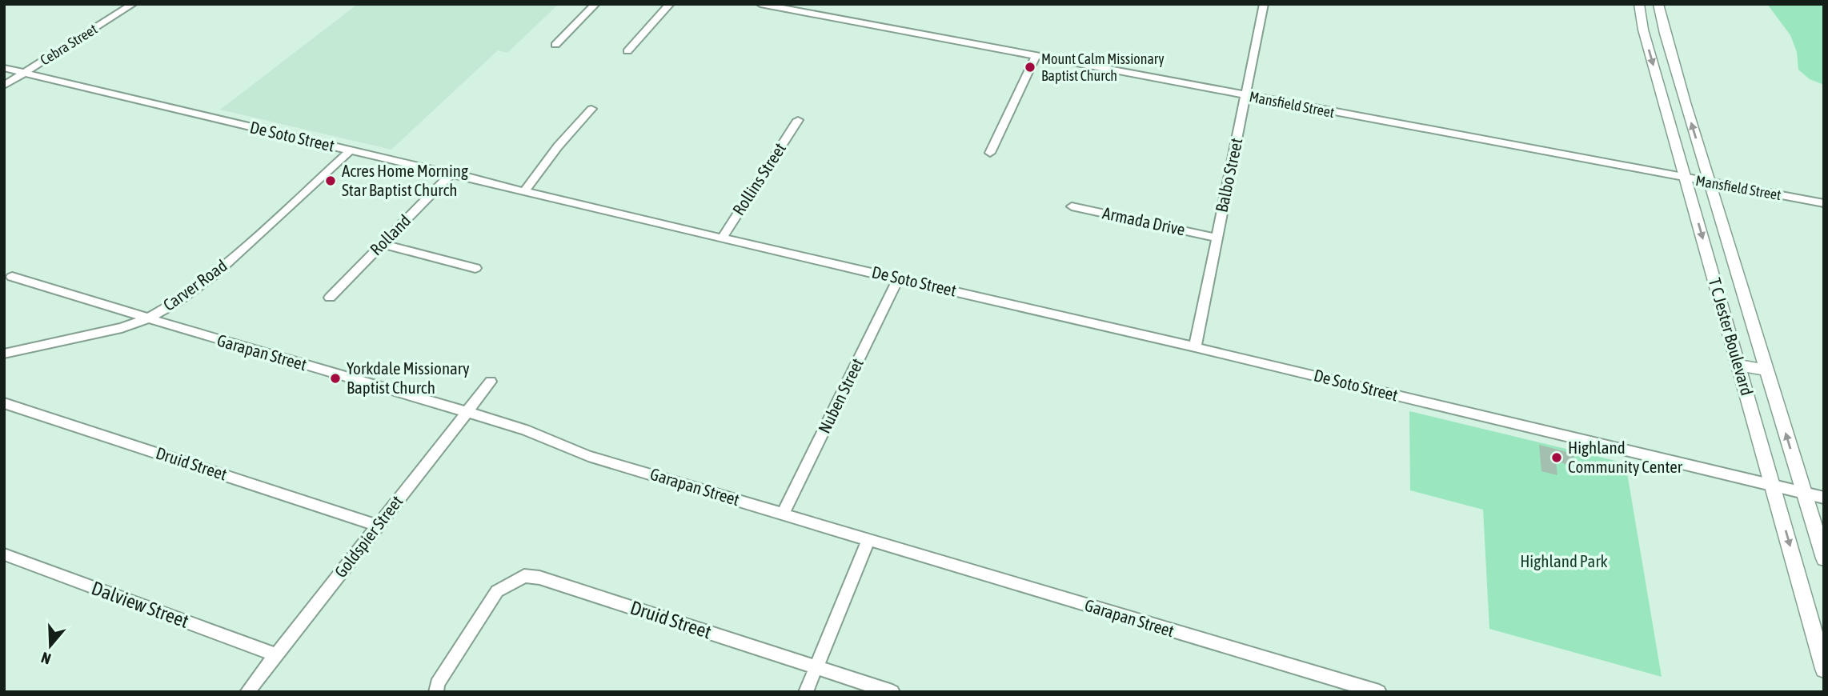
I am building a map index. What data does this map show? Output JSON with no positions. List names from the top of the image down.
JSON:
{
  "streets": {
    "main road": ["T C Jester Boulevard"],
    "street": [
      "Cebra Street",
      "Mansfield Street",
      "De Soto Street",
      "Balbo Street",
      "Rollins Street",
      "Armada Drive",
      "Rolland",
      "Carver Road",
      "Garapan Street",
      "Nuben Street",
      "Druid Street",
      "Goldspier Street",
      "Dalview Street"
    ]
  },
  "crossings": [
    ["Cebra Street", "De Soto Street"],
    ["Mansfield Street", "Balbo Street"],
    ["Mansfield Street", "T C Jester Boulevard"],
    ["De Soto Street", "Balbo Street"],
    ["De Soto Street", "Rollins Street"],
    ["De Soto Street", "Rolland"],
    ["De Soto Street", "Carver Road"],
    ["De Soto Street", "T C Jester Boulevard"],
    ["De Soto Street", "Nuben Street"],
    ["Balbo Street", "Armada Drive"],
    ["Carver Road", "Garapan Street"],
    ["Garapan Street", "Nuben Street"],
    ["Garapan Street", "Goldspier Street"],
    ["Druid Street", "Goldspier Street"],
    ["Goldspier Street", "Dalview Street"]
  ],
  "parks": ["Highland Park"],
  "places": [
    "Mount Calm Missionary Baptist Church",
    "Acres Home Morning Star Baptist Church",
    "Yorkdale Missionary Baptist Church",
    "Highland Community Center"
  ],
  "north": "bottom"
}
